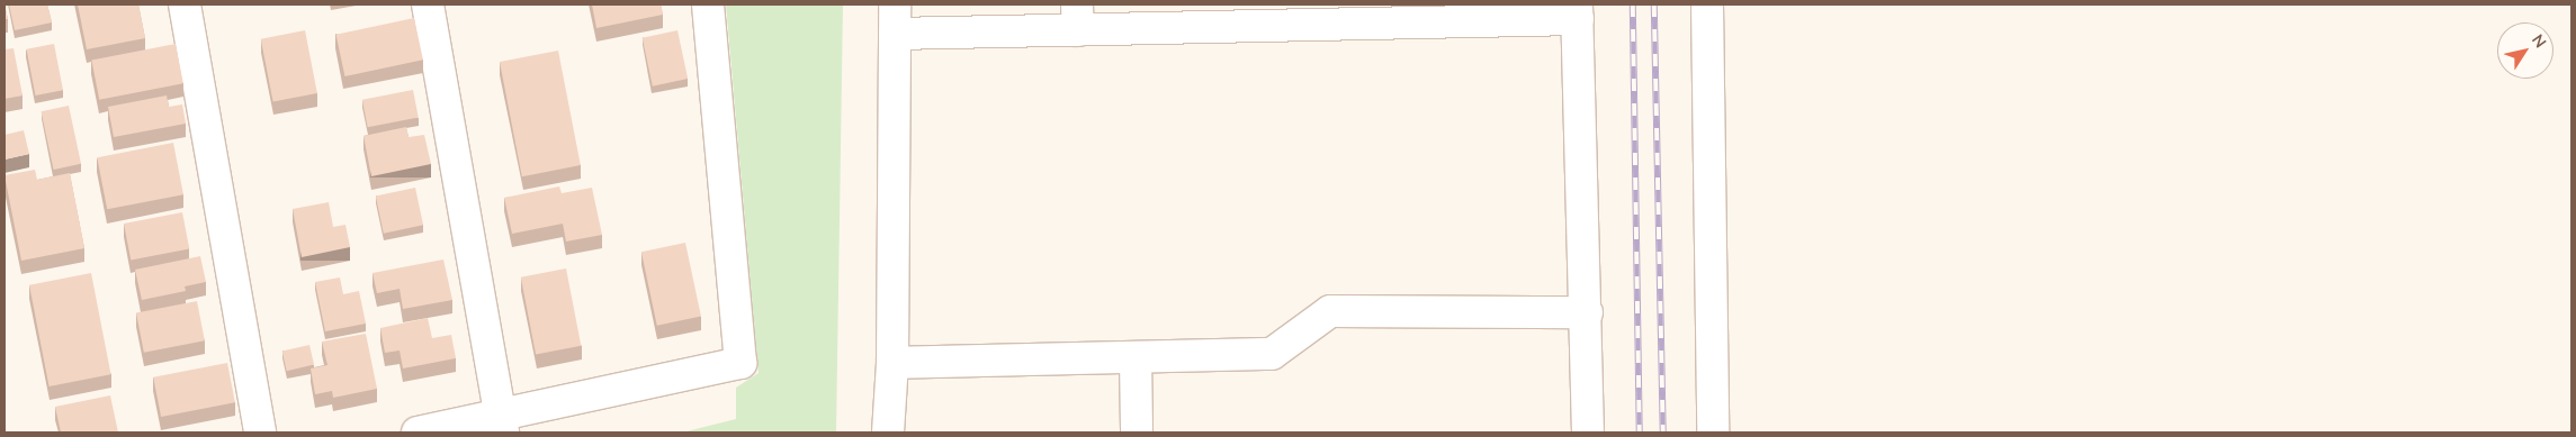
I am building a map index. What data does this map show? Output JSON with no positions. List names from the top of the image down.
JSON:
{
  "north": "top right"
}
